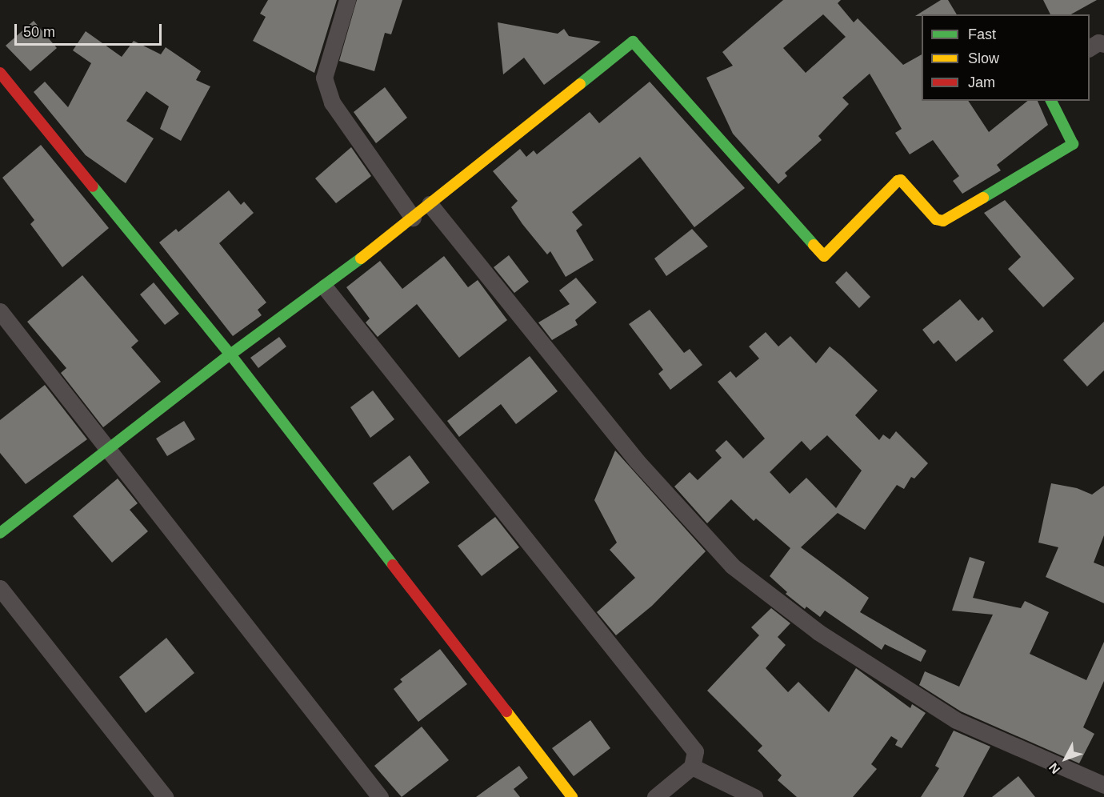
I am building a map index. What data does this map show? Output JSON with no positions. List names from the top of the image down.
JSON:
{
  "legend": ["Fast", "Slow", "Jam"],
  "scale_bar": "50 m",
  "north": "bottom left"
}
